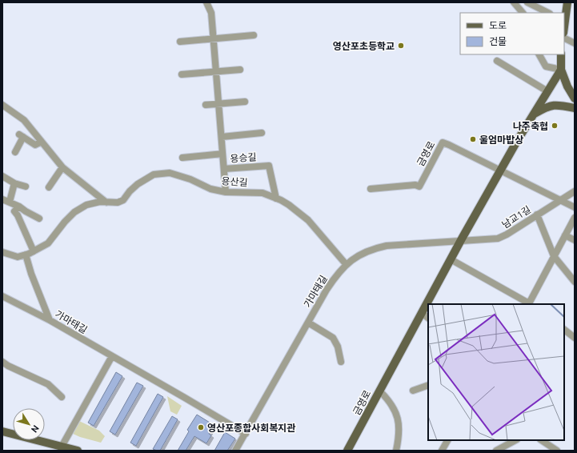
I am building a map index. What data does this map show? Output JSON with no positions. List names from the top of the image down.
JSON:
{
  "streets": {
    "main road": ["금영로"],
    "street": [
      "용승길",
      "용산길",
      "남교1길",
      "가마태길"
    ]
  },
  "crossings": [
    ["금영로", "남교1길"],
    ["금영로", "가마태길"],
    ["용승길", "용산길"],
    ["용산길", "가마태길"],
    ["남교1길", "가마태길"]
  ],
  "places": [
    "영산포초등학교",
    "나주축협",
    "울엄마밥상",
    "영산포종합사회복지관"
  ],
  "legend": ["도로", "건물"],
  "north": "bottom right"
}
